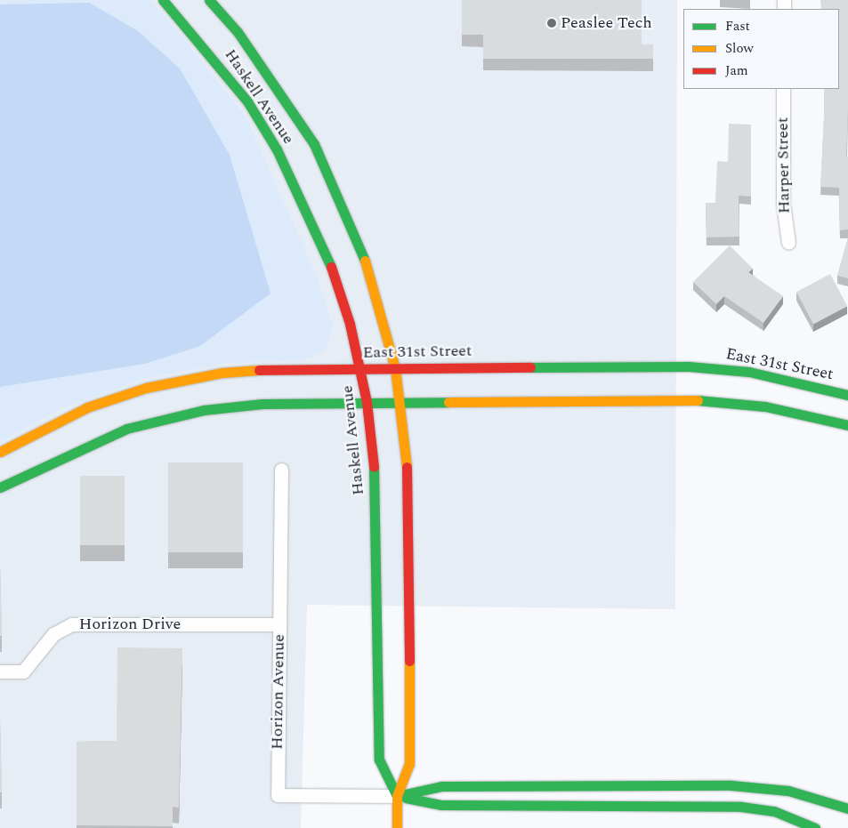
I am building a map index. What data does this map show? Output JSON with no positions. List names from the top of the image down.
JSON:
{
  "streets": {
    "main road": ["Haskell Avenue", "East 31st Street"],
    "street": ["Harper Street", "Horizon Drive", "Horizon Avenue"]
  },
  "crossings": [
    ["Haskell Avenue", "East 31st Street"],
    ["Haskell Avenue", "Horizon Avenue"],
    ["Horizon Drive", "Horizon Avenue"]
  ],
  "places": ["Peaslee Tech"],
  "legend": ["Fast", "Slow", "Jam"]
}
